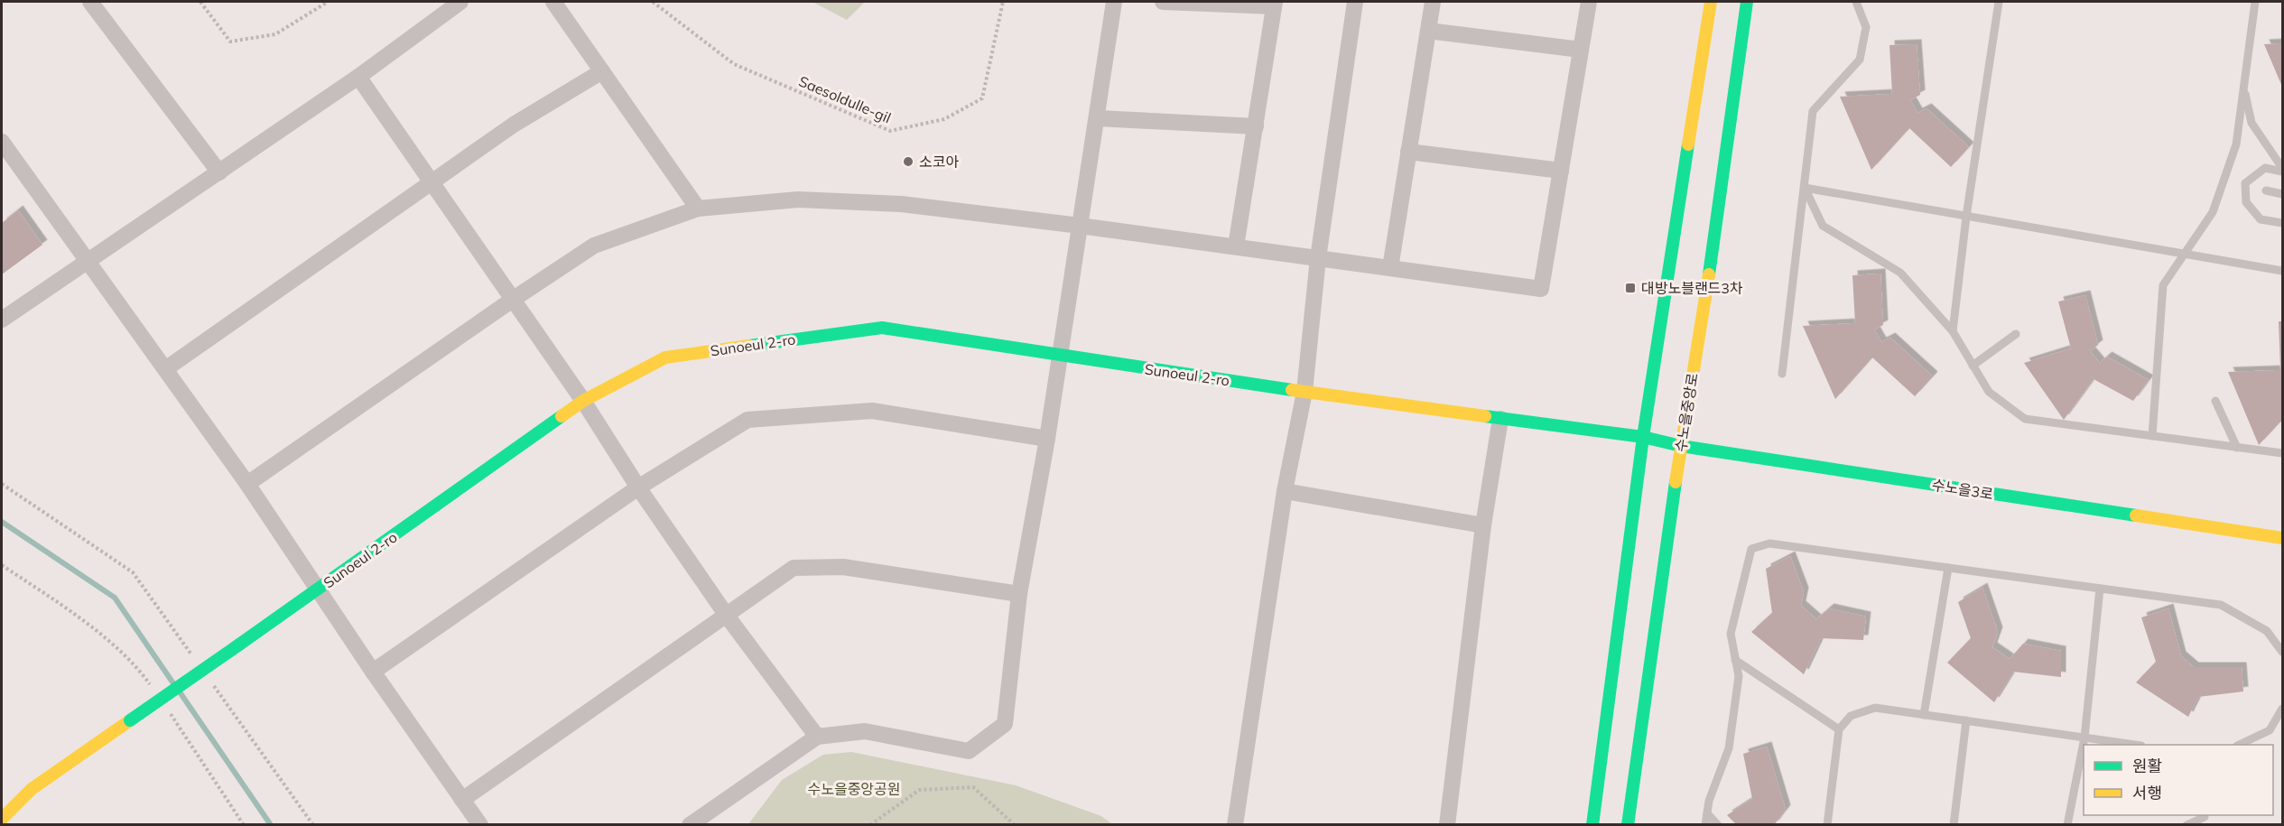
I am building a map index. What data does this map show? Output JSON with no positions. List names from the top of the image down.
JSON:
{
  "streets": {
    "street": ["Sunoeul 2-ro", "수노을중앙로", "수노을3로"],
    "path": ["Saesoldulle-gil"]
  },
  "crossings": [
    ["Sunoeul 2-ro", "수노을3로"],
    ["수노을중앙로", "수노을3로"]
  ],
  "parks": ["수노을중앙공원"],
  "places": {
    "other": ["소코아"],
    "transit": ["대방노블랜드3차"]
  },
  "legend": ["원활", "서행"]
}
